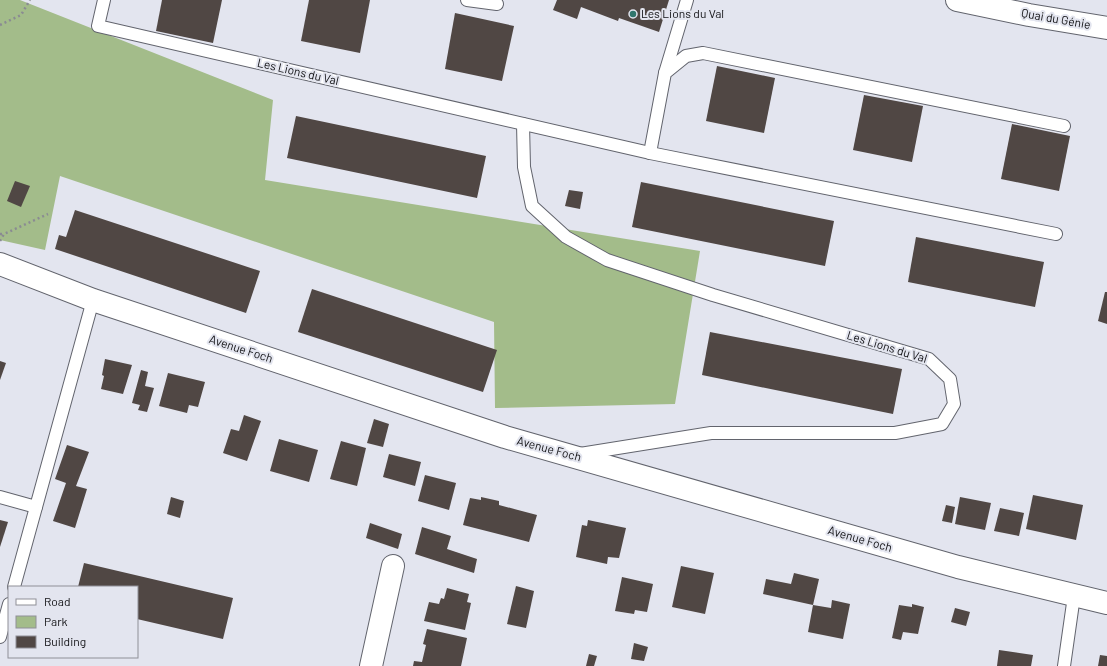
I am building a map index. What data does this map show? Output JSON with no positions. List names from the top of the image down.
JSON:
{
  "streets": {
    "street": ["Quai du Génie", "Avenue Foch"],
    "lane": ["Les Lions du Val"]
  },
  "crossings": [
    ["Les Lions du Val", "Avenue Foch"]
  ],
  "places": ["Les Lions du Val"],
  "legend": ["Road", "Park", "Building"]
}
